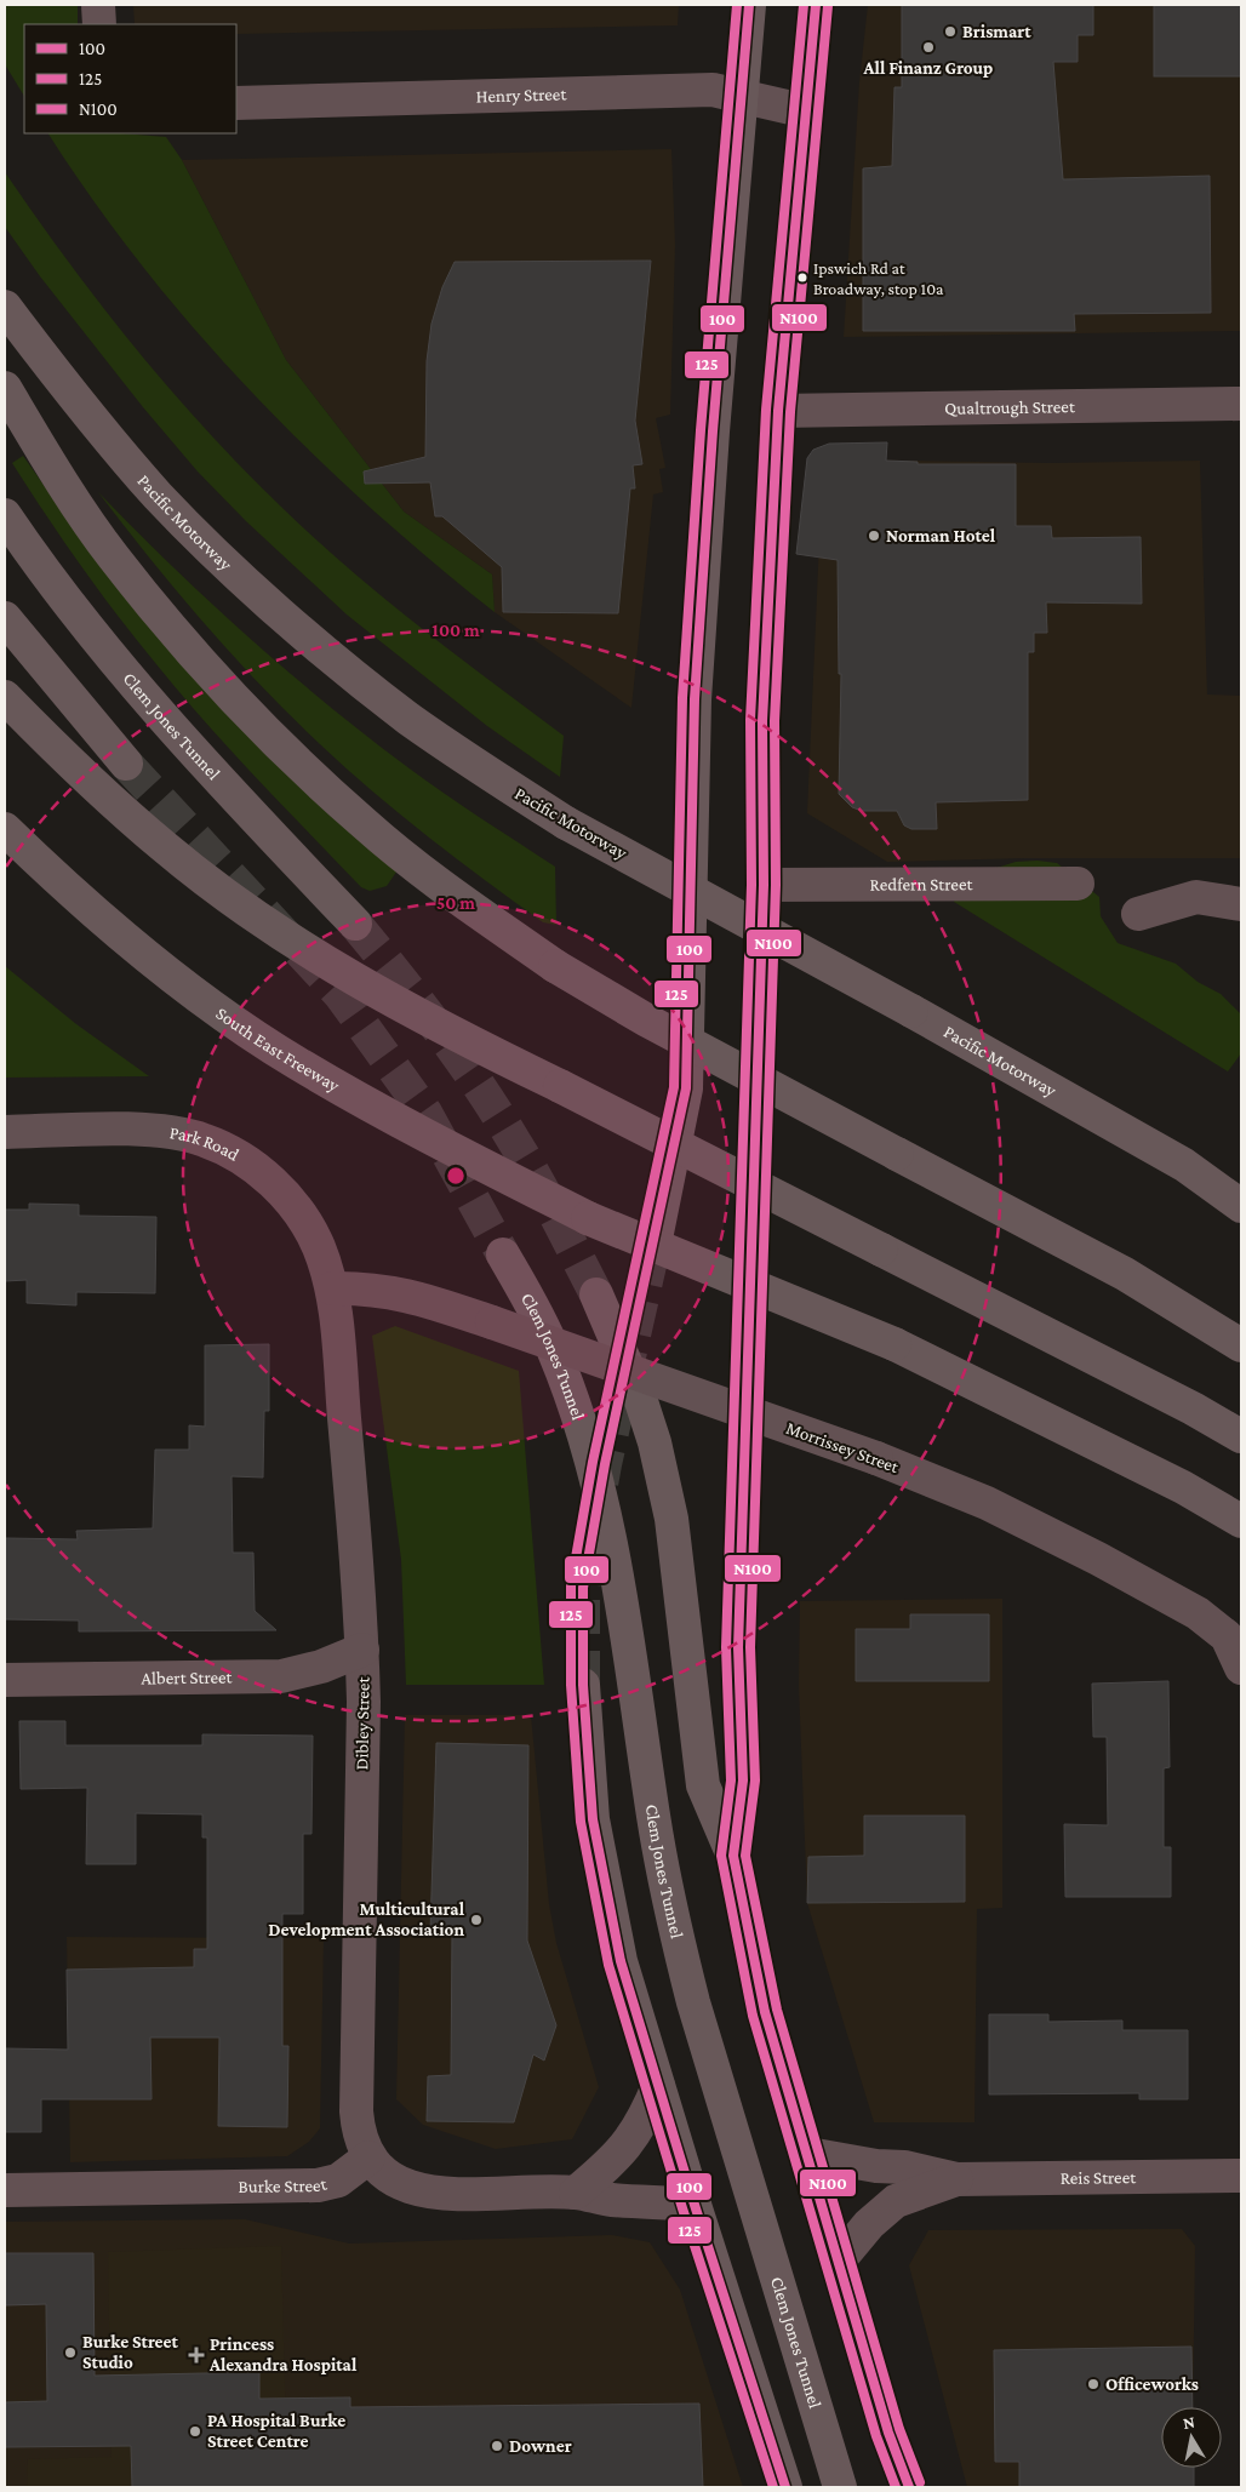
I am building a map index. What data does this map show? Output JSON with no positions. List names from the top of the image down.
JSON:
{
  "streets": {
    "highway": ["Pacific Motorway", "Clem Jones Tunnel", "South East Freeway"],
    "street": [
      "Henry Street",
      "Qualtrough Street",
      "Redfern Street",
      "Park Road",
      "Morrissey Street",
      "Albert Street",
      "Dibley Street",
      "Reis Street",
      "Burke Street"
    ]
  },
  "crossings": [
    ["Park Road", "Morrissey Street"],
    ["Park Road", "Dibley Street"],
    ["Morrissey Street", "Dibley Street"],
    ["Albert Street", "Dibley Street"],
    ["Dibley Street", "Burke Street"]
  ],
  "places": {
    "other": [
      "Brismart",
      "All Finanz Group",
      "Ipswich Rd at Broadway, stop 10a",
      "Norman Hotel",
      "Multicultural Development Association",
      "Burke Street Studio",
      "Officeworks",
      "PA Hospital Burke Street Centre",
      "Downer"
    ],
    "health": ["Princess Alexandra Hospital"]
  },
  "lines": ["transit line 100", "transit line 125", "transit line N100"],
  "legend": ["100", "125", "N100"],
  "north": "top",
  "rings": ["100 m", "50 m"]
}
